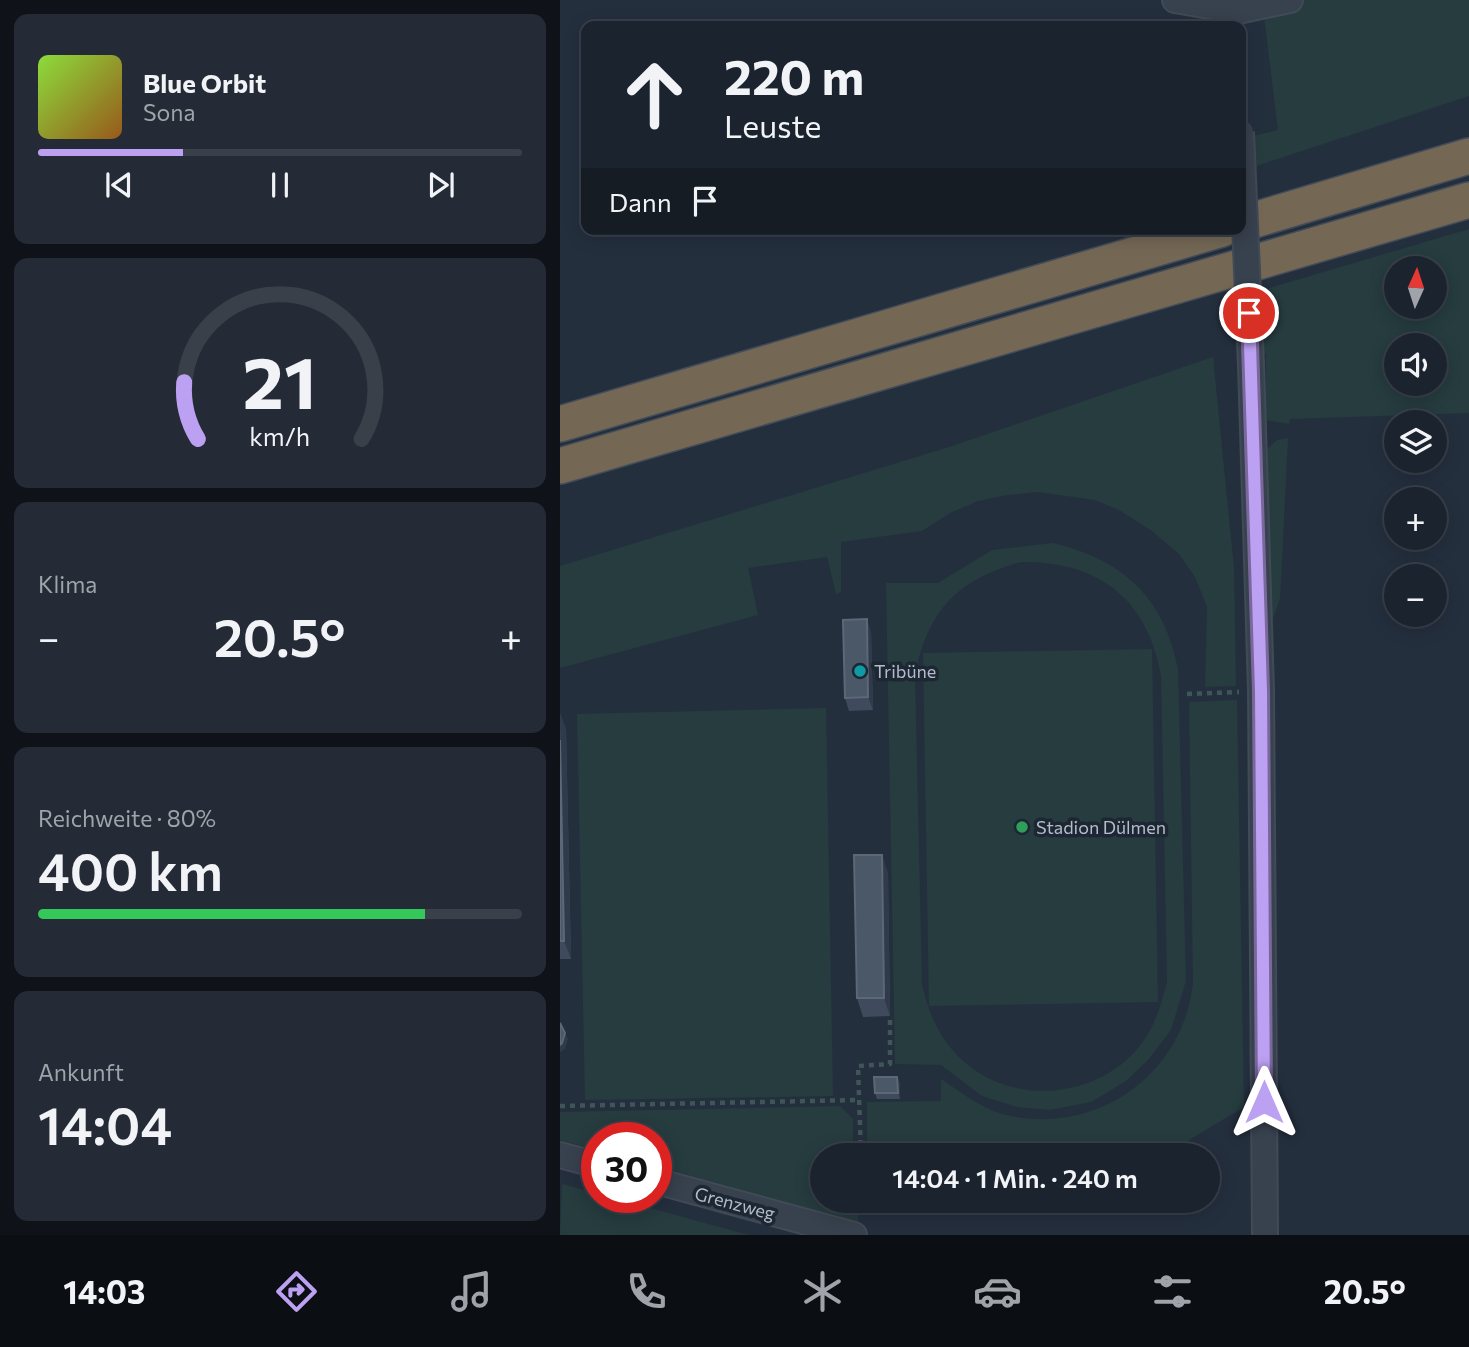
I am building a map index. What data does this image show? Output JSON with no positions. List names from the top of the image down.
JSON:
{
  "streets": {
    "street": ["Grenzweg"]
  },
  "places": ["Tribüne", "Stadion Dülmen"],
  "north": "top",
  "page": {
    "turn": ["220 m", "Leuste"],
    "song": ["Blue Orbit", "Sona"],
    "then": "Dann",
    "map_buttons": ["+", "−"],
    "tile": [
      "Klima",
      ["Reichweite · 80%", "400 km"],
      ["Ankunft", "14:04"]
    ],
    "heat": ["−", "20.5°", "+"],
    "limit": "30",
    "trip": "14:04 · 1 Min. · 240 m",
    "tabs": ["14:03", "20.5°"],
    "gauge": ["21", "km/h"]
  }
}
